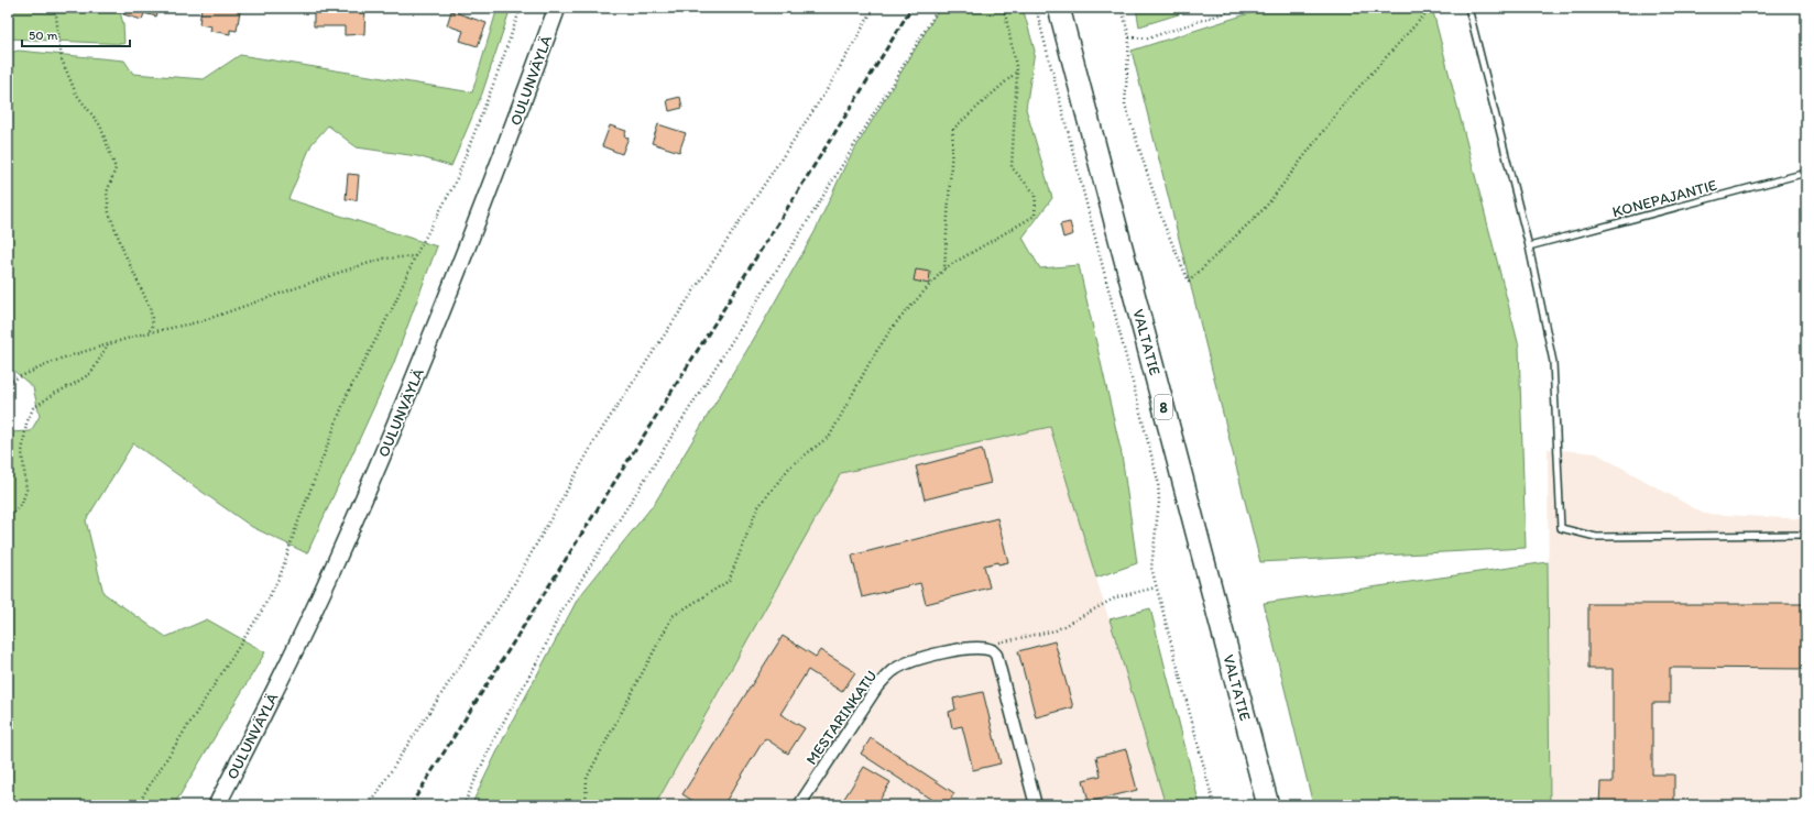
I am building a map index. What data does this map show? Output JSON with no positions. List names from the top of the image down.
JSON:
{
  "streets": {
    "highway": ["VALTATIE", "8"],
    "main road": ["OULUNVÄYLÄ"],
    "street": ["MESTARINKATU"],
    "lane": ["KONEPAJANTIE"]
  },
  "scale_bar": "50 m"
}
